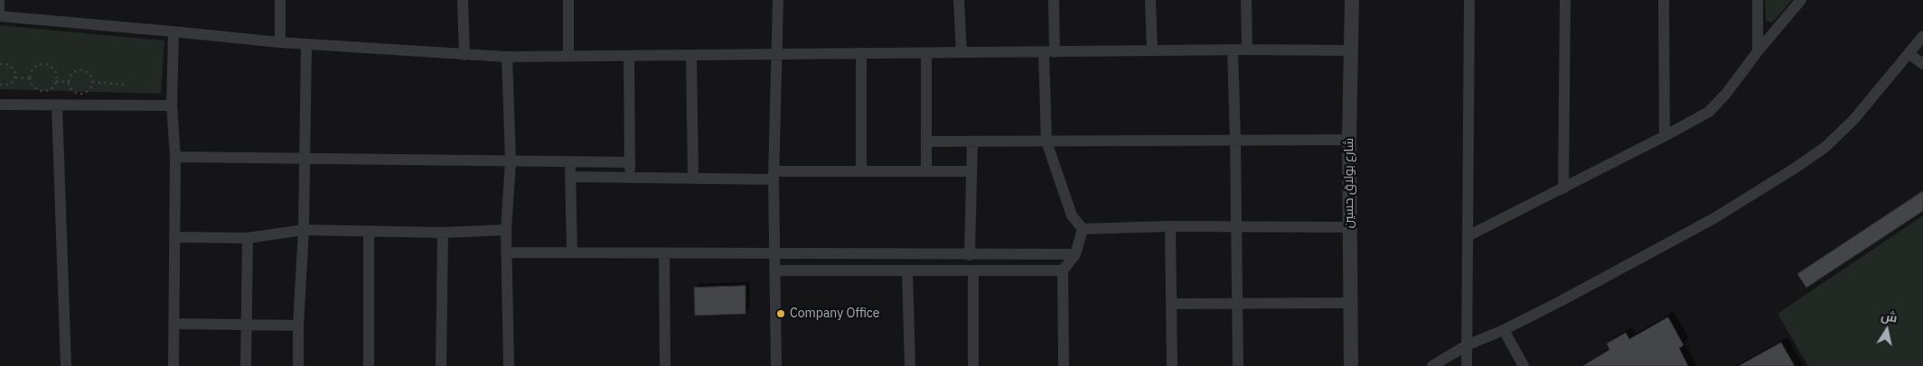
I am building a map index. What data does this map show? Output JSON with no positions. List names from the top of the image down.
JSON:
{
  "streets": {
    "street": ["شارع بولاق حسين"]
  },
  "places": ["Company Office"],
  "north": "top"
}
